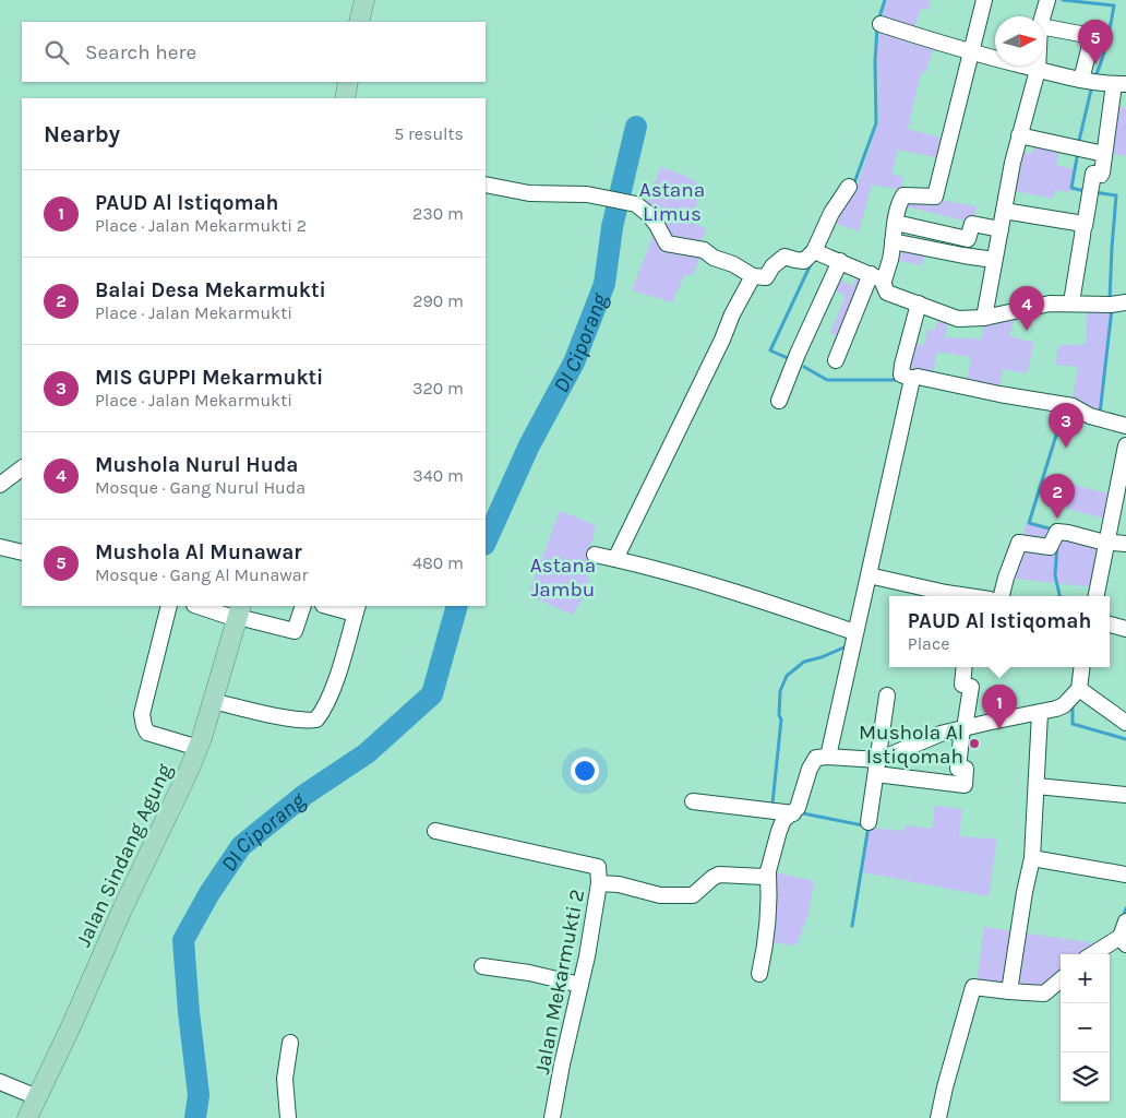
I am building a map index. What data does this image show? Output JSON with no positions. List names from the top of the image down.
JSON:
{
  "streets": {
    "main road": ["Jalan Sindang Agung"],
    "street": ["Jalan Mekarmukti 2"]
  },
  "water": ["DI Ciporang"],
  "parks": ["Astana Limus", "Astana Jambu"],
  "places": ["Mushola Al Istiqomah"],
  "north": "right",
  "page": {
    "pins": [
      "5",
      "4",
      "3",
      "2",
      "1"
    ],
    "search": "Search here",
    "heading": ["Nearby", "5 results"],
    "list": [
      {
        "mark": "1",
        "name": "PAUD Al Istiqomah",
        "note": "Place · Jalan Mekarmukti 2",
        "value": "230 m"
      },
      {
        "mark": "2",
        "name": "Balai Desa Mekarmukti",
        "note": "Place · Jalan Mekarmukti",
        "value": "290 m"
      },
      {
        "mark": "3",
        "name": "MIS GUPPI Mekarmukti",
        "note": "Place · Jalan Mekarmukti",
        "value": "320 m"
      },
      {
        "mark": "4",
        "name": "Mushola Nurul Huda",
        "note": "Mosque · Gang Nurul Huda",
        "value": "340 m"
      },
      {
        "mark": "5",
        "name": "Mushola Al Munawar",
        "note": "Mosque · Gang Al Munawar",
        "value": "480 m"
      }
    ],
    "popup": ["PAUD Al Istiqomah", "Place"],
    "map_buttons": ["+", "−"]
  }
}
